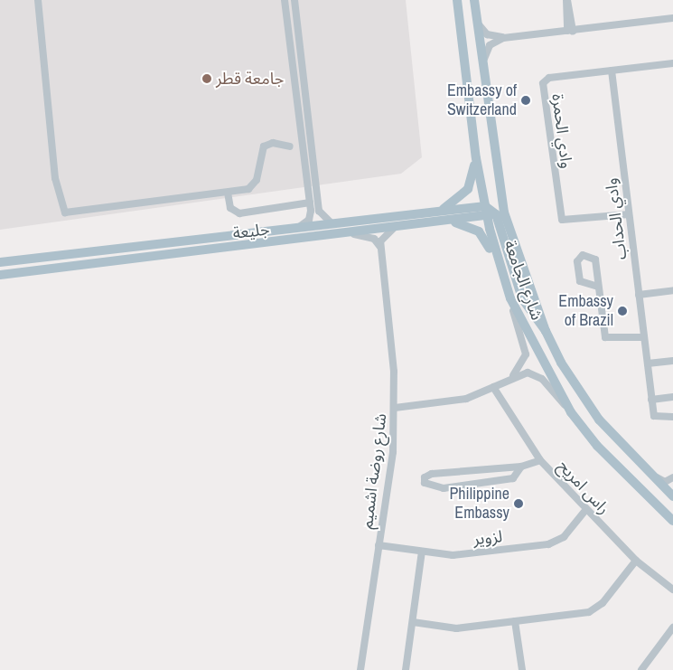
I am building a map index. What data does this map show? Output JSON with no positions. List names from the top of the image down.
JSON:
{
  "streets": {
    "main road": ["جليعة", "شارع الجامعة"],
    "street": [
      "وادي الحمرة",
      "وادي الحداب",
      "شارع روضة اشميم",
      "راس امريح",
      "لزوير"
    ]
  },
  "crossings": [
    ["وادي الحمرة", "وادي الحداب"],
    ["جليعة", "شارع الجامعة"],
    ["شارع روضة اشميم", "لزوير"],
    ["راس امريح", "لزوير"]
  ],
  "places": [
    "جامعة قطر",
    "Embassy of Switzerland",
    "Embassy of Brazil",
    "Philippine Embassy"
  ]
}
